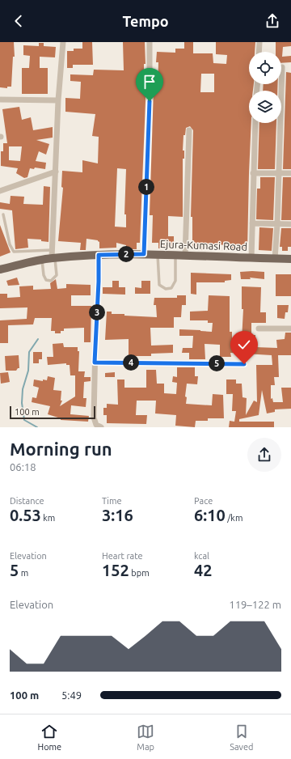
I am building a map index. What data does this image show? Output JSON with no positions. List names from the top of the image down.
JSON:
{
  "streets": {
    "main road": ["Ejura-Kumasi Road"]
  },
  "scale_bar": "100 m",
  "page": {
    "header": "Tempo",
    "pins": [
      "1",
      "2",
      "3",
      "4",
      "5"
    ],
    "scale": "100 m",
    "heading": ["Morning run", "06:18"],
    "stats": [
      ["Distance", "0.53 km"],
      ["Time", "3:16"],
      ["Pace", "6:10 /km"],
      ["Elevation", "5 m"],
      ["Heart rate", "152 bpm"],
      ["kcal", "42"]
    ],
    "chart": ["Elevation", "119–122 m"],
    "list": [
      {
        "name": "100 m",
        "note": "5:49"
      }
    ],
    "tabs": ["Home", "Map", "Saved"]
  }
}
